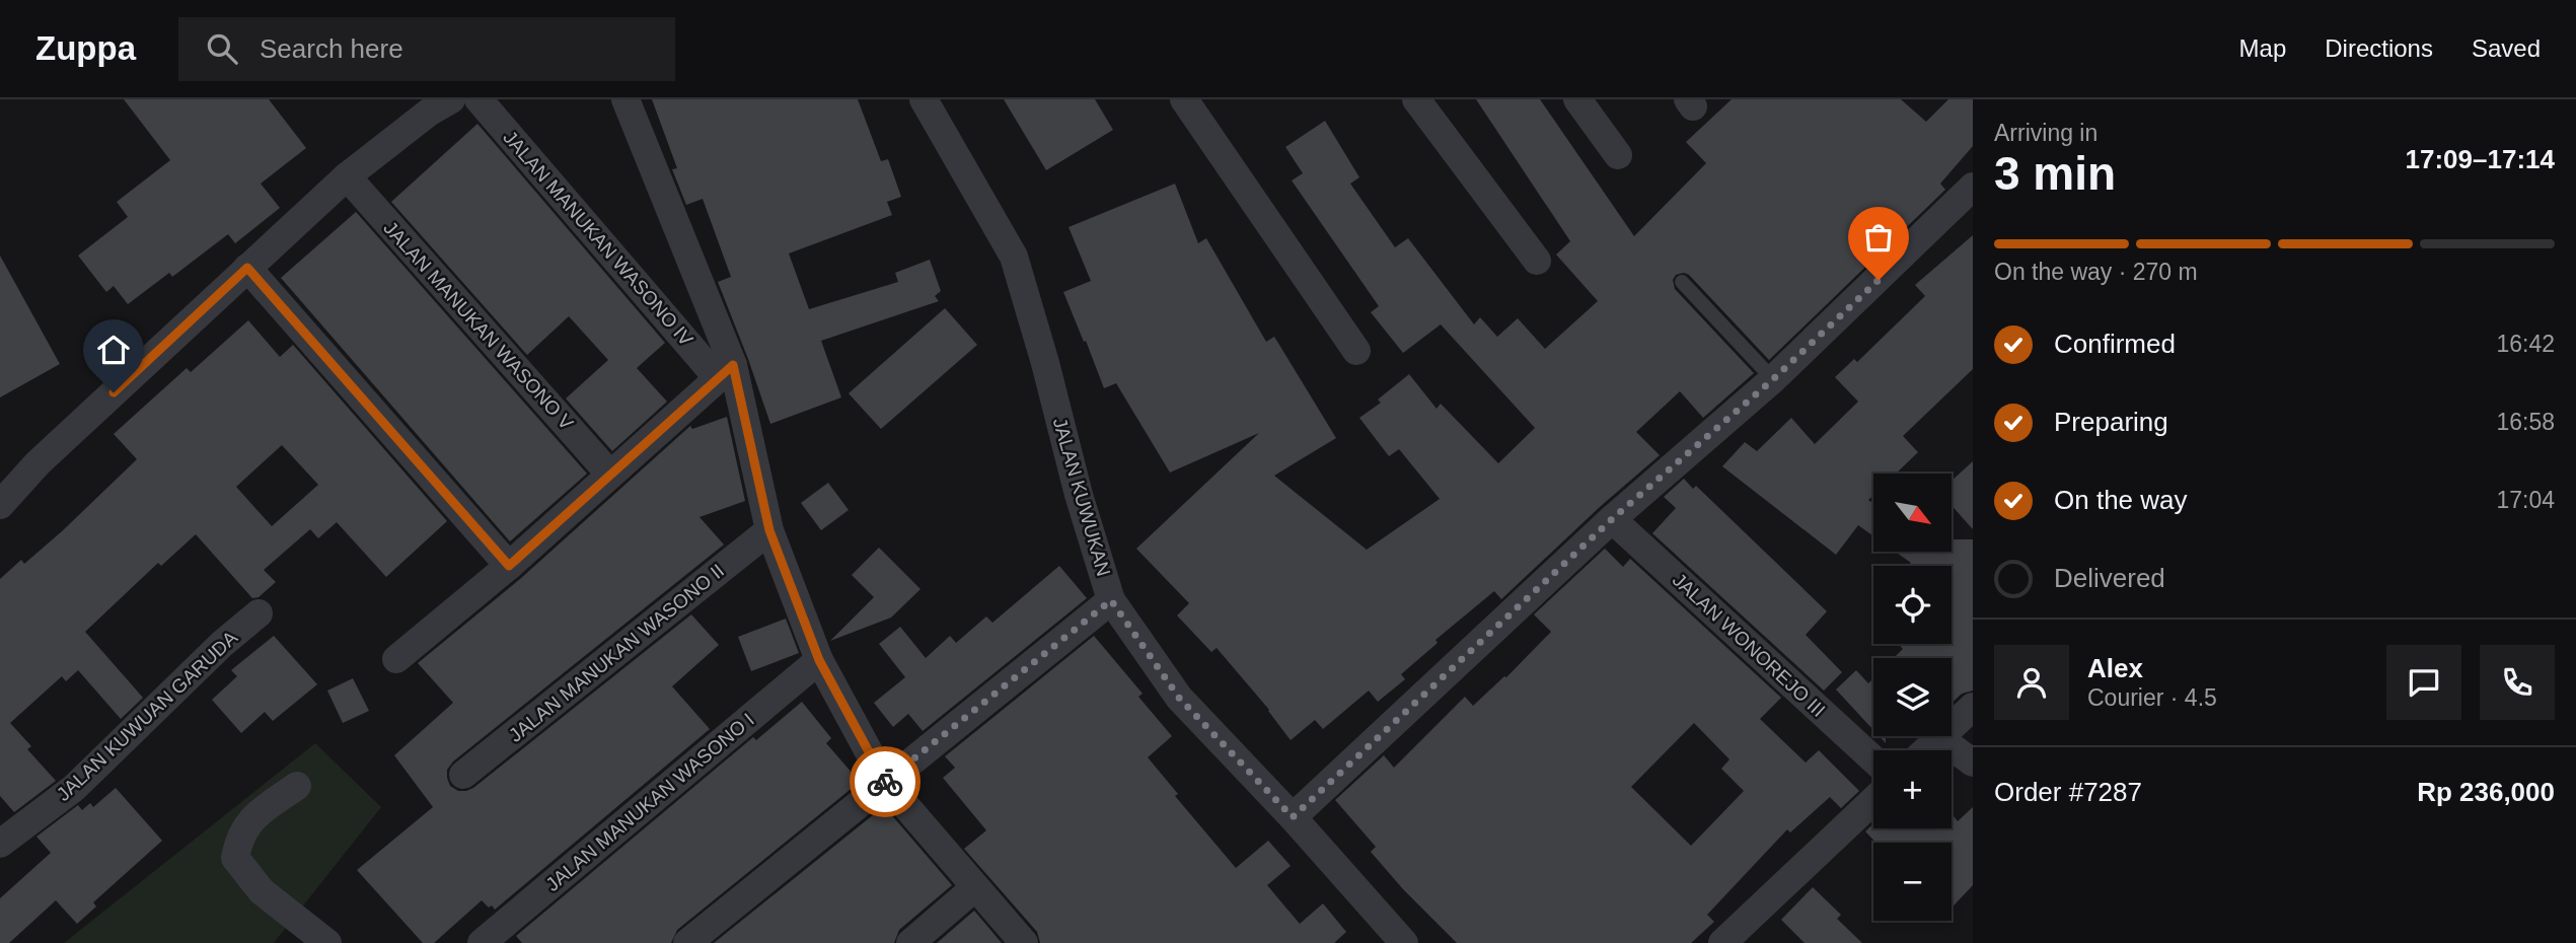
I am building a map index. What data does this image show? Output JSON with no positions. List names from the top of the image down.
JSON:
{
  "streets": {
    "street": [
      "JALAN MANUKAN WASONO IV",
      "JALAN MANUKAN WASONO V",
      "JALAN KUWUKAN",
      "JALAN WONOREJO III",
      "JALAN MANUKAN WASONO II",
      "JALAN KUWUAN GARUDA",
      "JALAN MANUKAN WASONO I"
    ]
  },
  "north": "bottom right",
  "page": {
    "header": "Zuppa",
    "search": "Search here",
    "nav": ["Map", "Directions", "Saved"],
    "heading": ["3 min", "Arriving in", "17:09–17:14"],
    "panel": [
      "Alex",
      "Courier · 4.5",
      "Order #7287",
      "Rp 236,000"
    ],
    "bar": "On the way · 270 m",
    "list": [
      ["Confirmed", "16:42"],
      ["Preparing", "16:58"],
      ["On the way", "17:04"],
      "Delivered"
    ],
    "map_buttons": ["+", "−"]
  }
}
